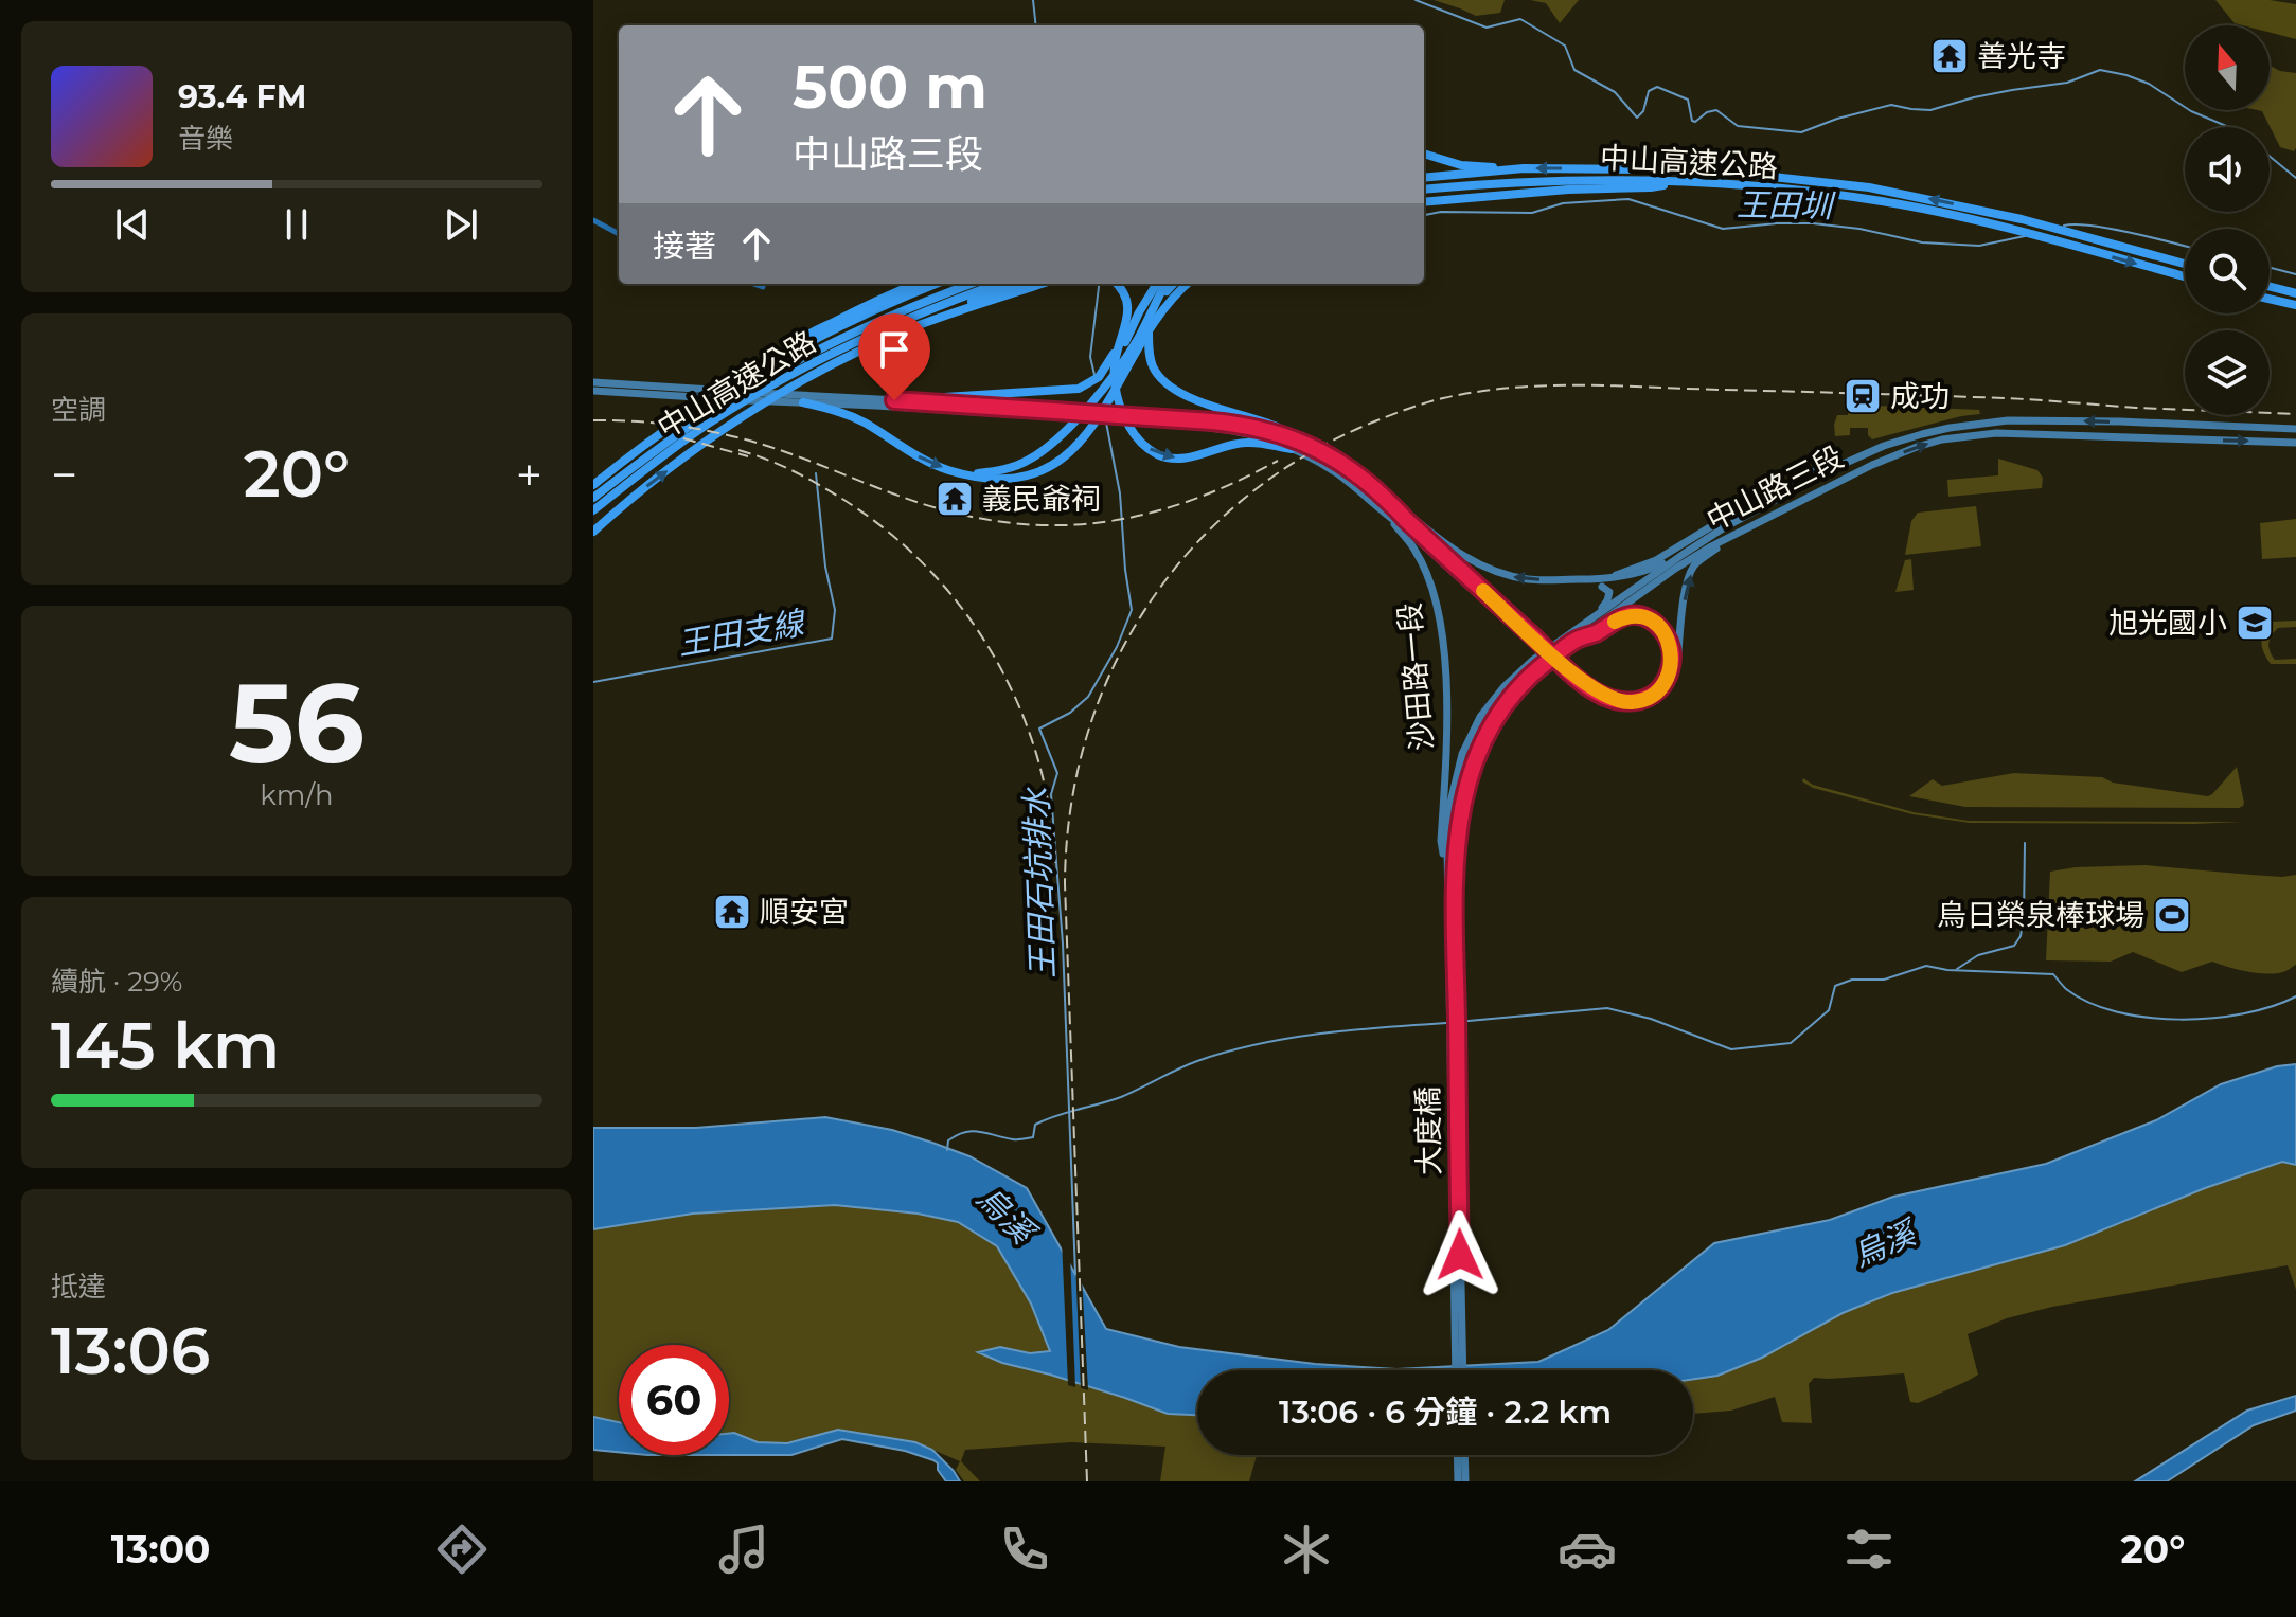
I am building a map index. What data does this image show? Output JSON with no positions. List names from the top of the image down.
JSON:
{
  "streets": {
    "highway": ["中山高速公路"],
    "main road": ["中山路三段", "沙田路一段", "大度橋"]
  },
  "crossings": [
    ["中山路三段", "沙田路一段"],
    ["中山路三段", "大度橋"],
    ["沙田路一段", "大度橋"]
  ],
  "water": [
    "王田圳",
    "王田支線",
    "王田石坑排水",
    "烏溪"
  ],
  "places": {
    "temple": ["善光寺", "義民爺祠", "順安宮"],
    "station": ["成功"],
    "school or university": ["旭光國小"],
    "sports": ["烏日榮泉棒球場"]
  },
  "north": "top",
  "page": {
    "turn": ["500 m", "中山路三段"],
    "song": ["93.4 FM", "音樂"],
    "then": "接著",
    "tile": [
      "空調",
      ["56", "km/h"],
      ["續航 · 29%", "145 km"],
      ["抵達", "13:06"]
    ],
    "heat": ["−", "20°", "+"],
    "limit": "60",
    "trip": "13:06 · 6 分鐘 · 2.2 km",
    "tabs": ["13:00", "20°"]
  }
}
